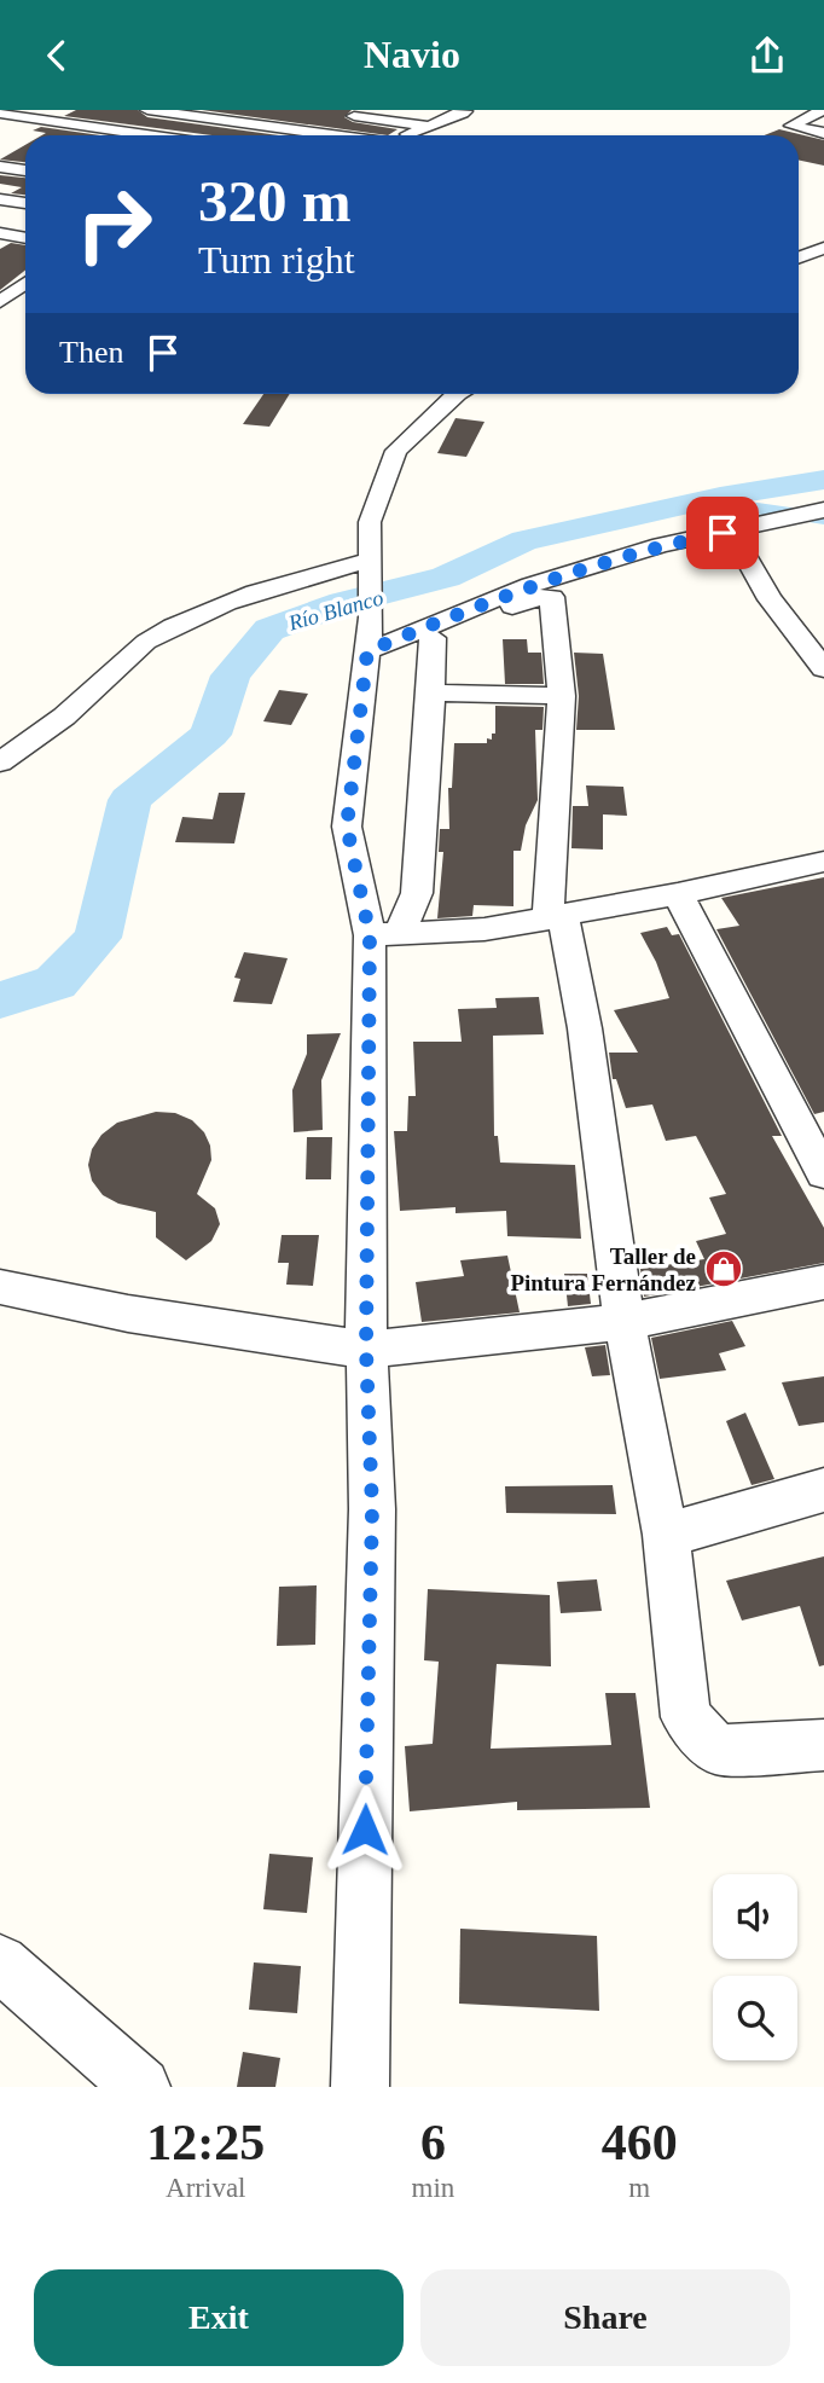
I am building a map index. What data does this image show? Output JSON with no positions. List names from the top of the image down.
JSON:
{
  "water": ["Río Blanco"],
  "places": {
    "shop": ["Taller de Pintura Fernández"]
  },
  "page": {
    "header": "Navio",
    "turn": ["320 m", "Turn right"],
    "then": "Then",
    "eta": [
      "12:25",
      "Arrival",
      "6",
      "min",
      "460",
      "m"
    ],
    "buttons": ["Exit", "Share"]
  }
}
